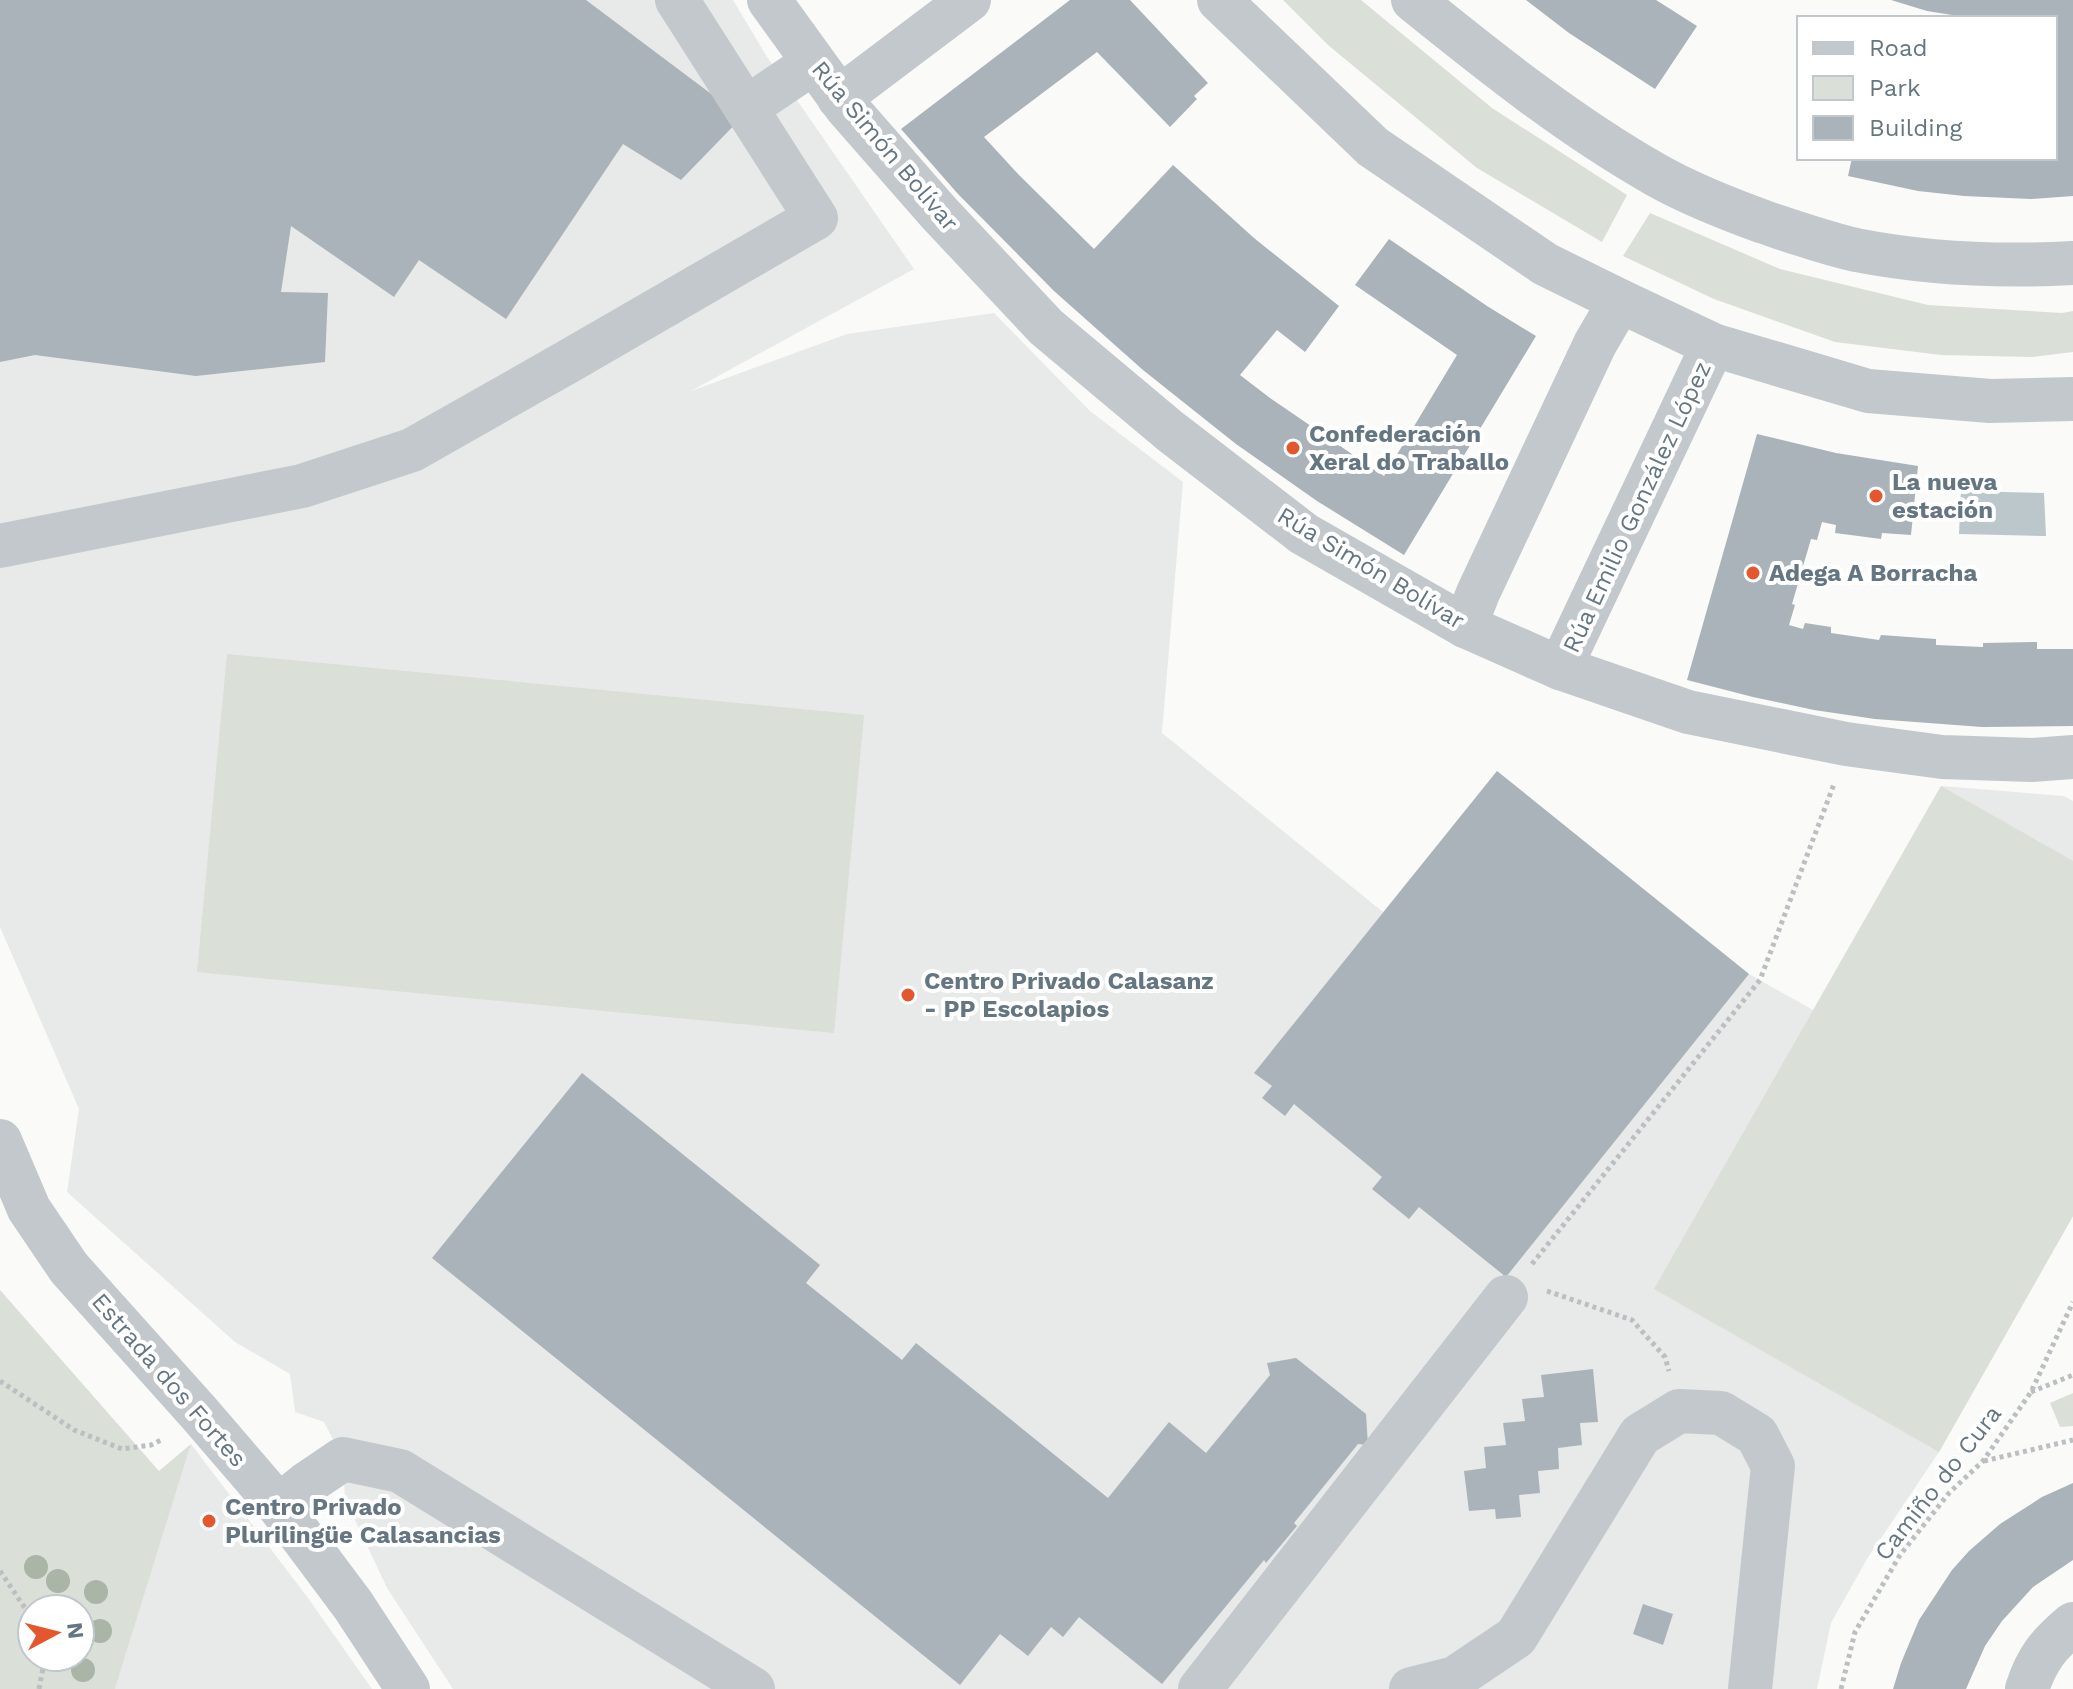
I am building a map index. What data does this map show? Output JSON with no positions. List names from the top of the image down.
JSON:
{
  "streets": {
    "street": ["Rúa Simón Bolívar", "Rúa Emilio González López", "Estrada dos Fortes"],
    "path": ["Camiño do Cura"]
  },
  "crossings": [
    ["Rúa Simón Bolívar", "Rúa Emilio González López"]
  ],
  "places": [
    "Confederación Xeral do Traballo",
    "La nueva estación",
    "Adega A Borracha",
    "Centro Privado Calasanz - PP Escolapios",
    "Centro Privado Plurilingüe Calasancias"
  ],
  "legend": ["Road", "Park", "Building"],
  "north": "right"
}
